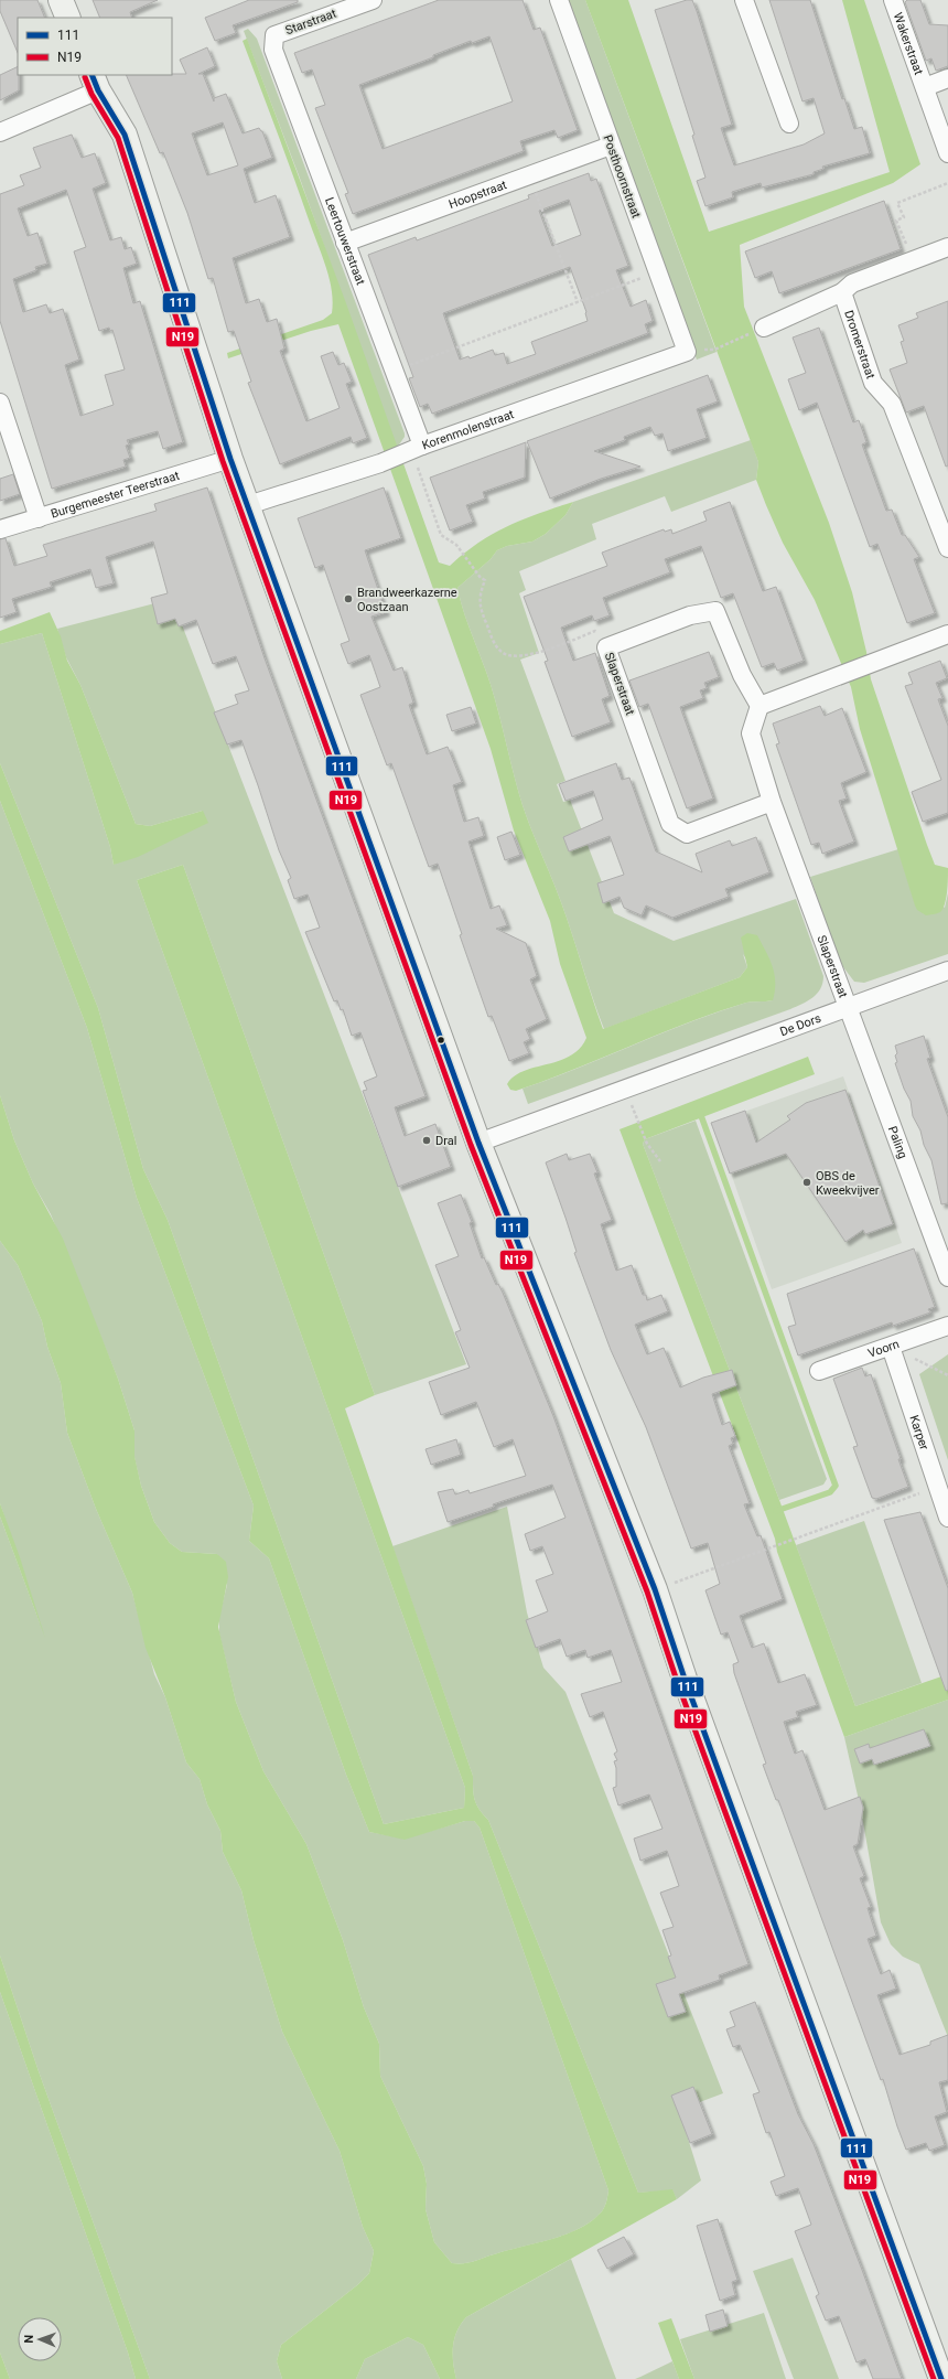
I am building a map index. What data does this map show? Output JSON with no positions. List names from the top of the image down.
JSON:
{
  "streets": {
    "street": [
      "Starstraat",
      "Wakerstraat",
      "Posthoornstraat",
      "Hoopstraat",
      "Leertouwerstraat",
      "Dromerstraat",
      "Korenmolenstraat",
      "Burgemeester Teerstraat",
      "Slaperstraat",
      "De Dors",
      "Paling",
      "Voorn",
      "Karper"
    ]
  },
  "crossings": [
    ["Starstraat", "Leertouwerstraat"],
    ["Posthoornstraat", "Hoopstraat"],
    ["Posthoornstraat", "Korenmolenstraat"],
    ["Hoopstraat", "Leertouwerstraat"],
    ["Leertouwerstraat", "Korenmolenstraat"],
    ["Slaperstraat", "De Dors"],
    ["Slaperstraat", "Paling"],
    ["De Dors", "Paling"],
    ["Voorn", "Karper"]
  ],
  "places": ["Brandweerkazerne Oostzaan", "Dral", "OBS de Kweekvijver"],
  "lines": ["transit line 111", "transit line N19"],
  "legend": ["111", "N19"],
  "north": "left"
}
